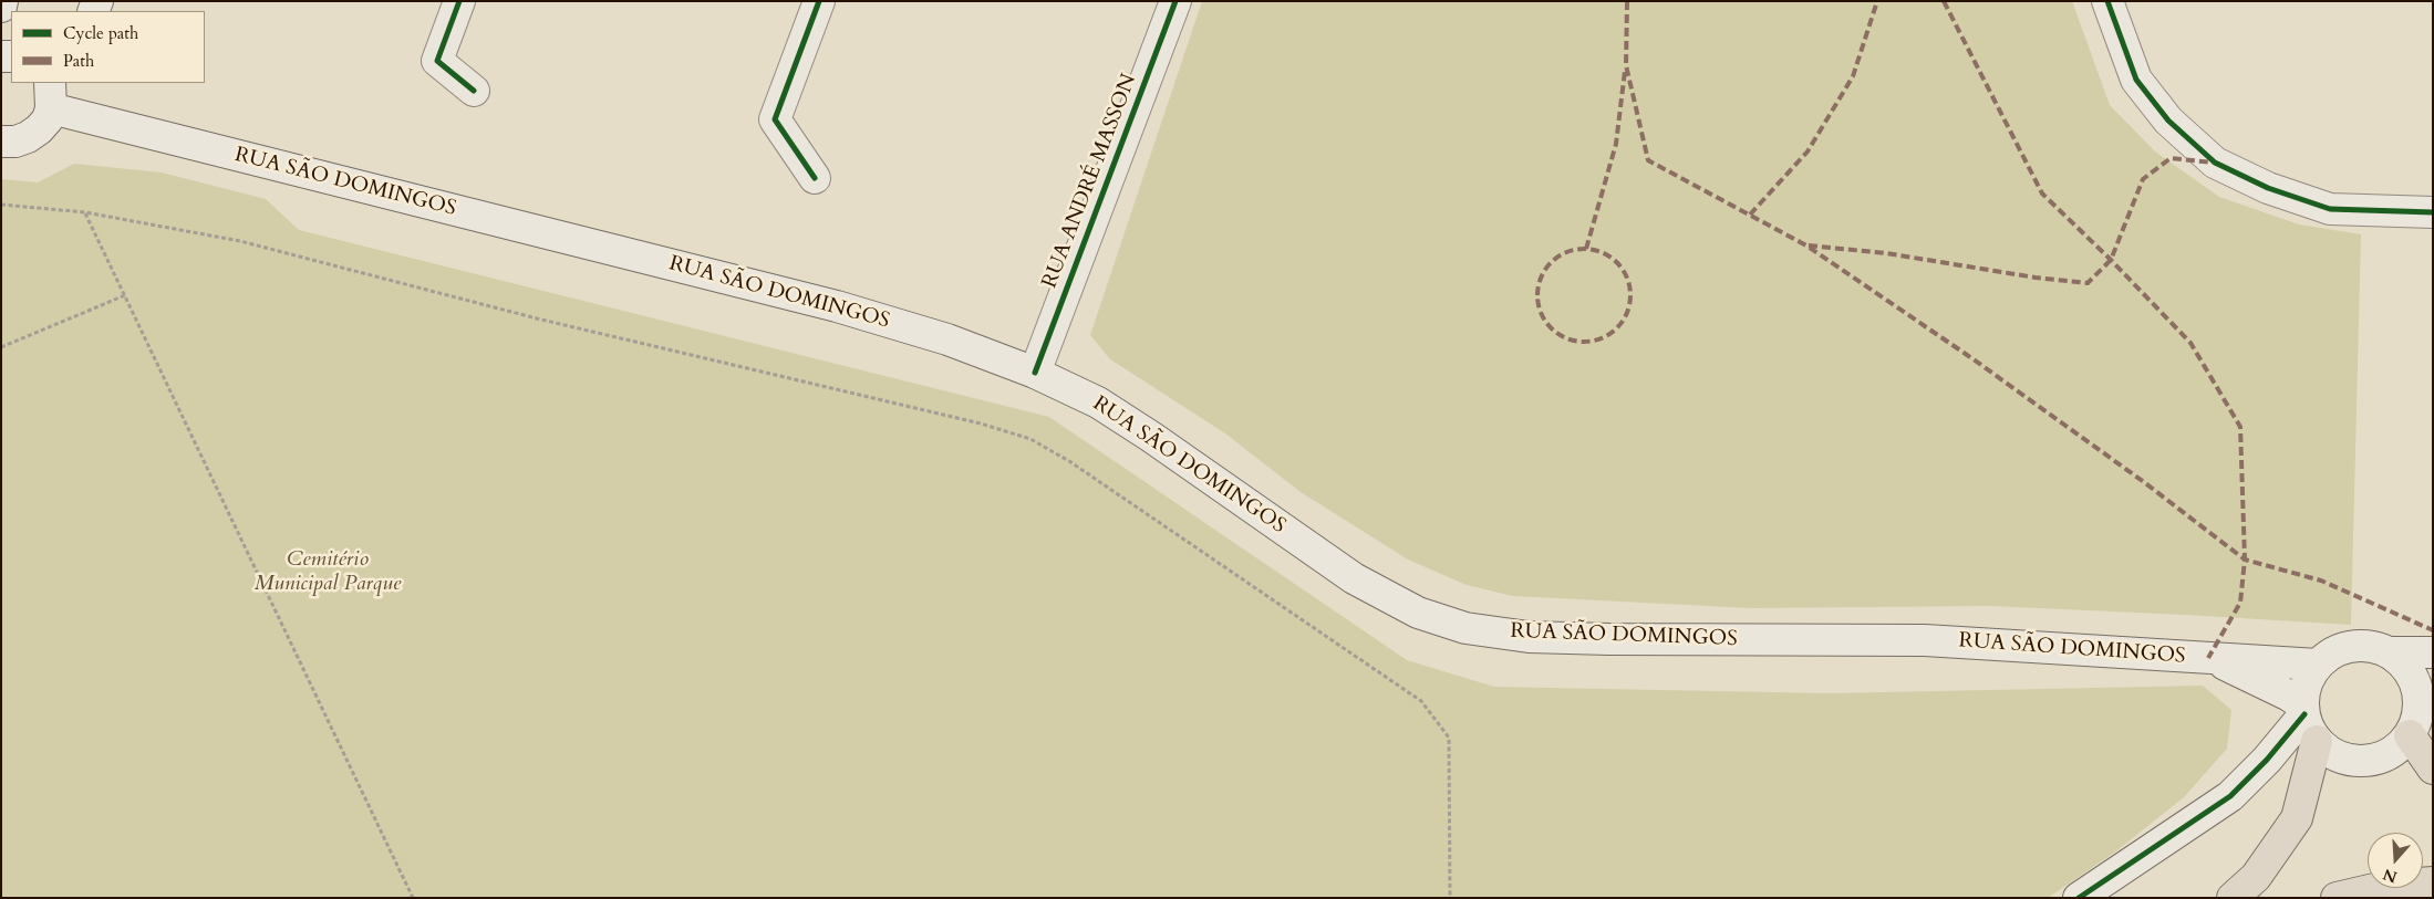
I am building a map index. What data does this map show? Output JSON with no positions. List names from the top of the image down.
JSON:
{
  "streets": {
    "main road": ["RUA ANDRÉ MASSON", "RUA SÃO DOMINGOS"]
  },
  "crossings": [
    ["RUA ANDRÉ MASSON", "RUA SÃO DOMINGOS"]
  ],
  "parks": ["Cemitério Municipal Parque"],
  "legend": ["Cycle path", "Path"],
  "north": "bottom"
}
